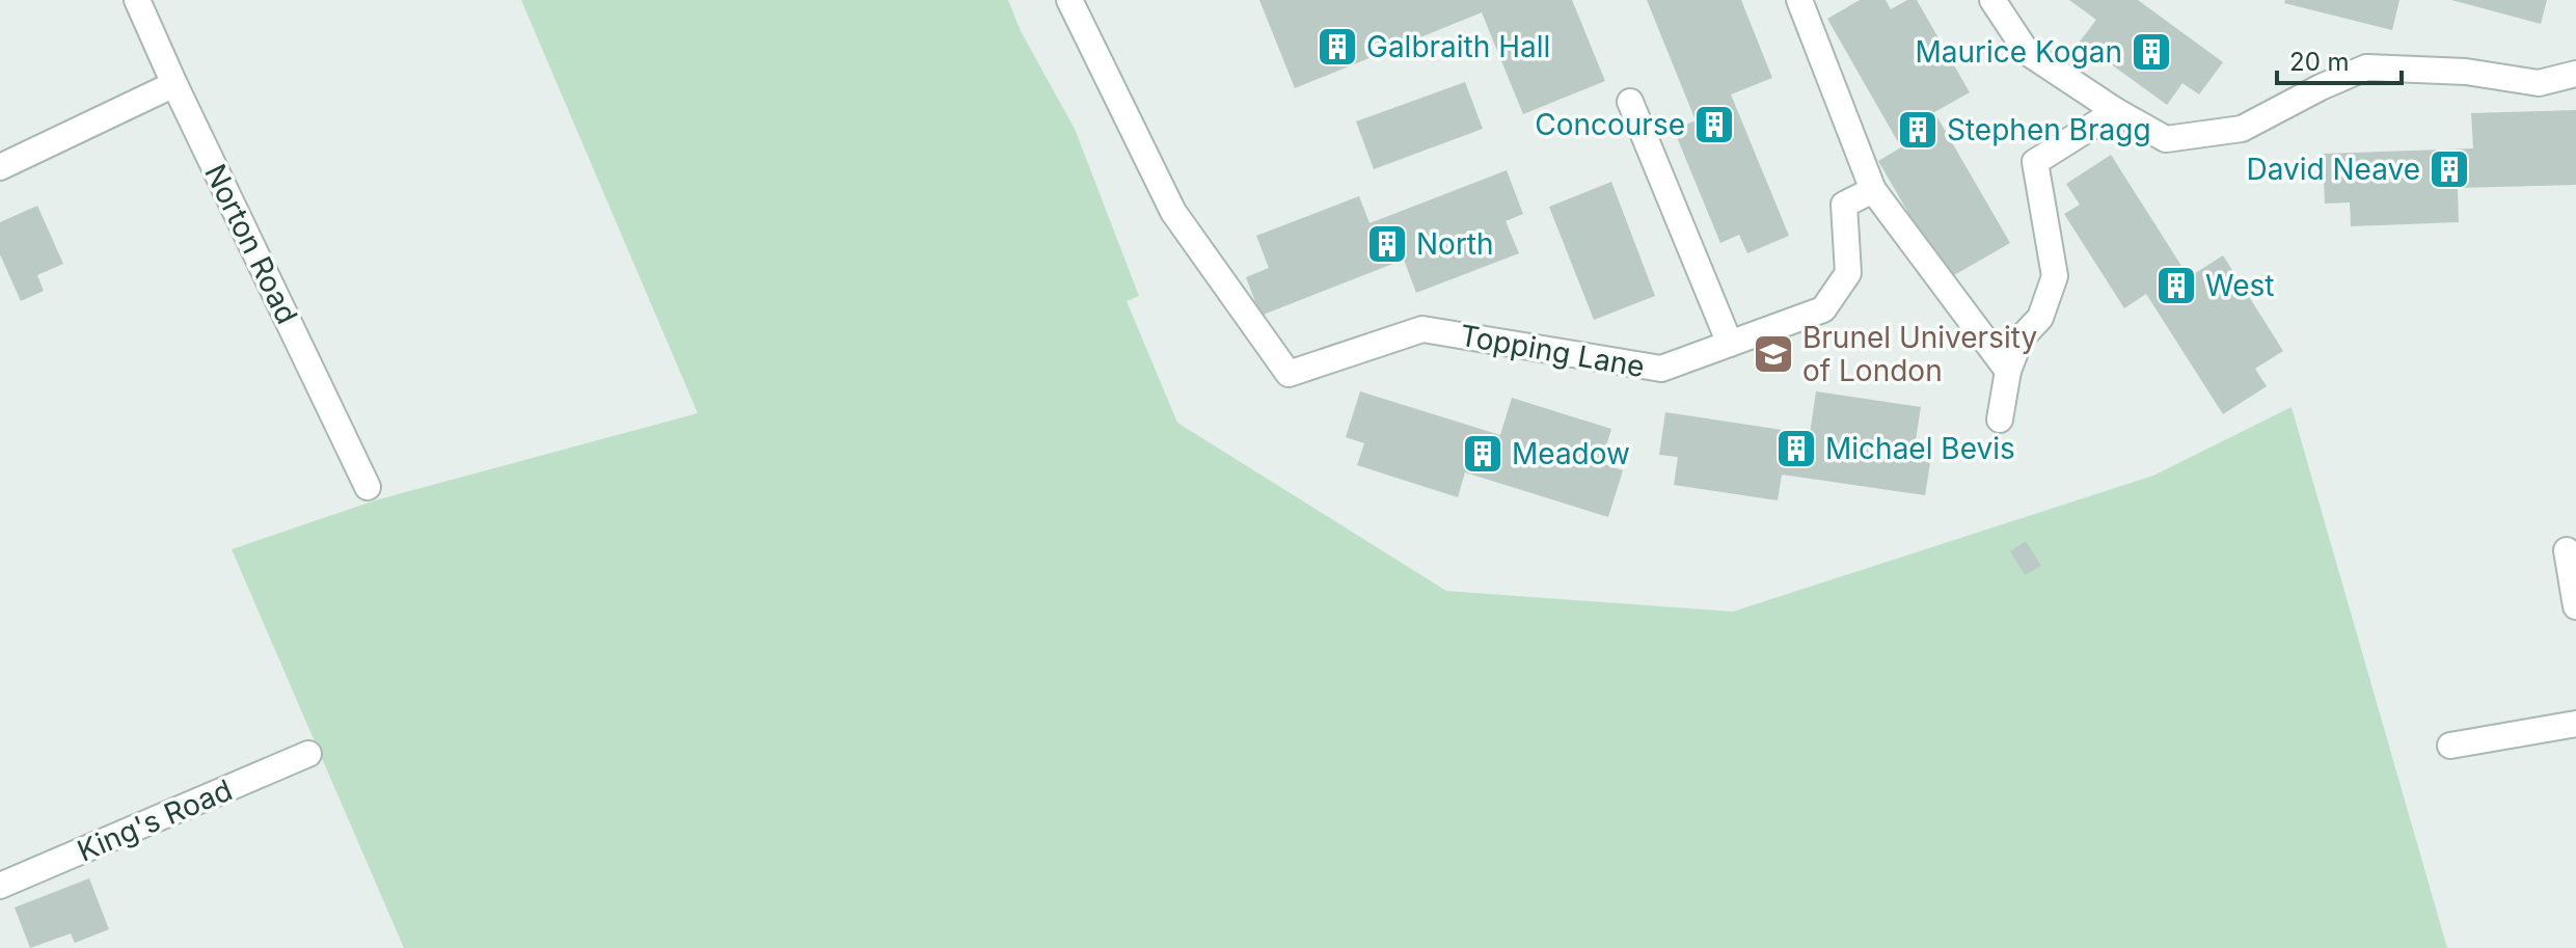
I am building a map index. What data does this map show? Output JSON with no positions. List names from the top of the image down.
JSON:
{
  "streets": {
    "street": ["Norton Road", "Topping Lane", "King's Road"]
  },
  "places": {
    "building": [
      "Galbraith Hall",
      "Maurice Kogan",
      "Concourse",
      "Stephen Bragg",
      "David Neave",
      "North",
      "West",
      "Michael Bevis",
      "Meadow"
    ],
    "school or university": ["Brunel University of London"]
  },
  "scale_bar": "20 m"
}
